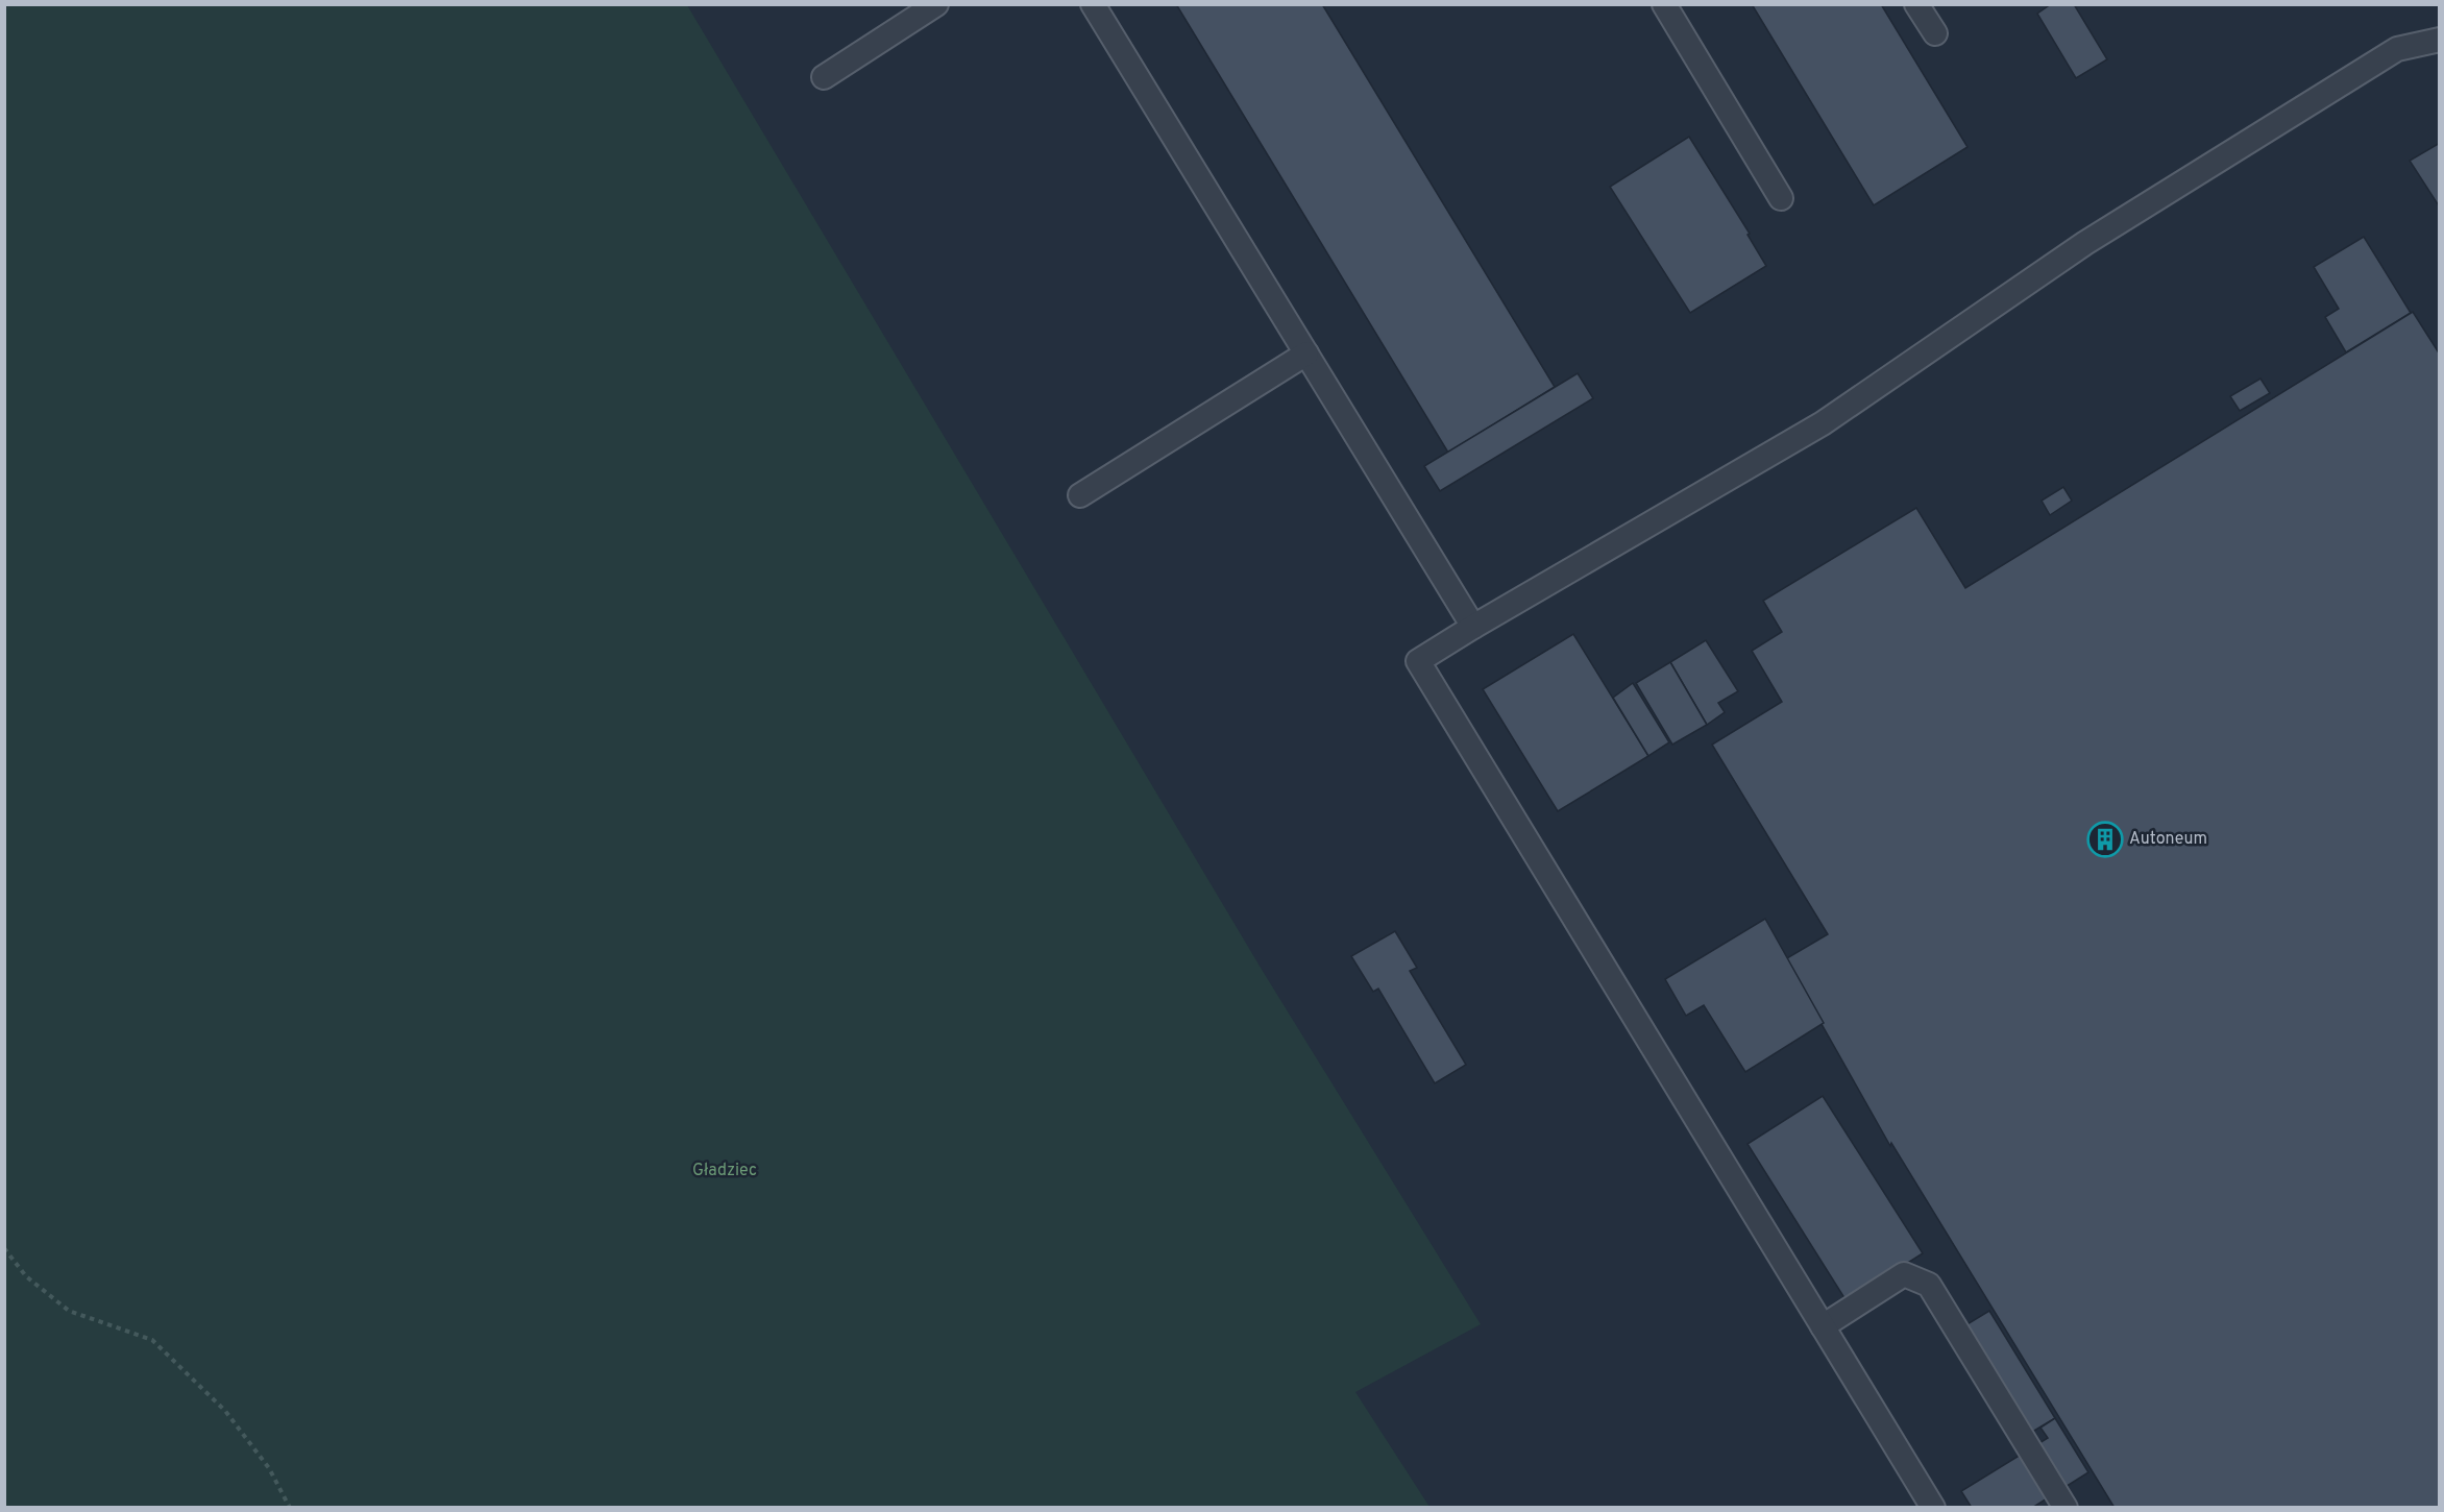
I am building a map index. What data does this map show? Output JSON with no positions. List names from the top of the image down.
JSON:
{
  "parks": ["Gładziec"],
  "places": {
    "building": ["Autoneum"]
  }
}
